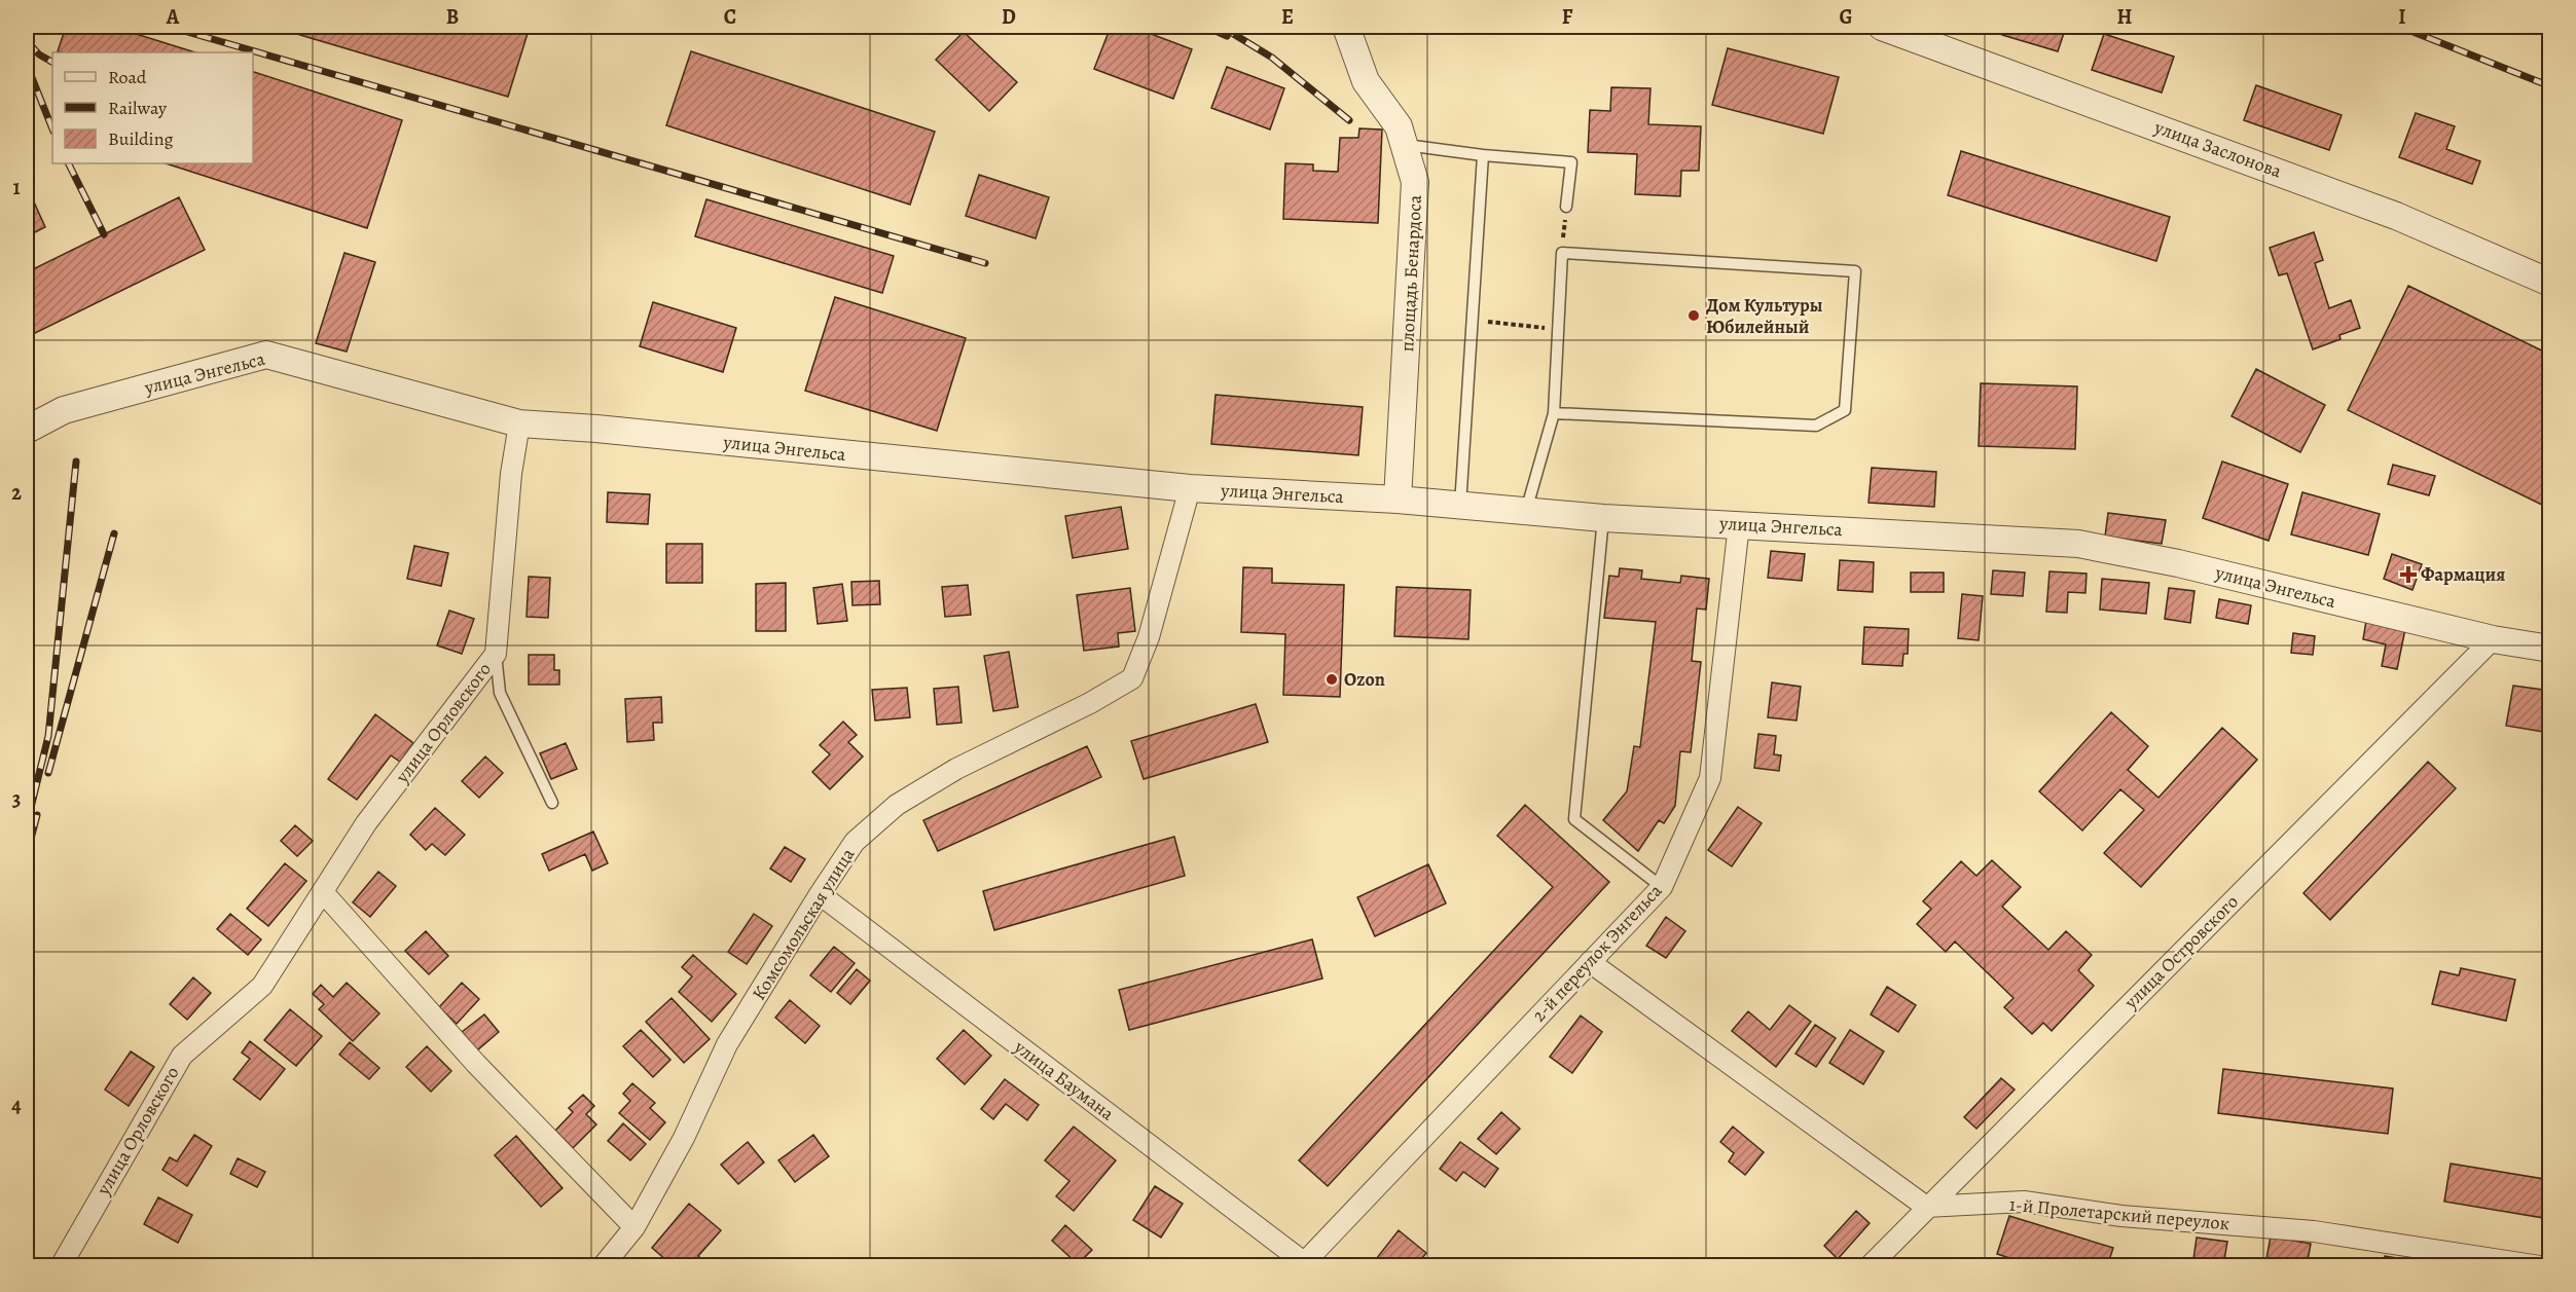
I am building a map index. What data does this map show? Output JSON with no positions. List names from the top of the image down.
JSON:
{
  "streets": {
    "street": [
      "улица Заслонова",
      "площадь Бенардоса",
      "улица Энгельса",
      "улица Орловского",
      "Комсомольская улица",
      "улица Островского",
      "2-й переулок Энгельса",
      "улица Баумана",
      "1-й Пролетарский переулок"
    ]
  },
  "crossings": [
    ["площадь Бенардоса", "улица Энгельса"],
    ["улица Энгельса", "улица Орловского"],
    ["улица Энгельса", "Комсомольская улица"],
    ["улица Энгельса", "улица Островского"],
    ["улица Энгельса", "2-й переулок Энгельса"],
    ["Комсомольская улица", "улица Баумана"],
    ["улица Островского", "1-й Пролетарский переулок"],
    ["2-й переулок Энгельса", "улица Баумана"]
  ],
  "places": {
    "other": ["Дом Культуры Юбилейный", "Ozon"],
    "health": ["Фармация"]
  },
  "legend": ["Road", "Railway", "Building"],
  "grid": {
    "columns": [
      "A",
      "B",
      "C",
      "D",
      "E",
      "F",
      "G",
      "H",
      "I"
    ],
    "rows": [
      "1",
      "2",
      "3",
      "4"
    ]
  }
}
